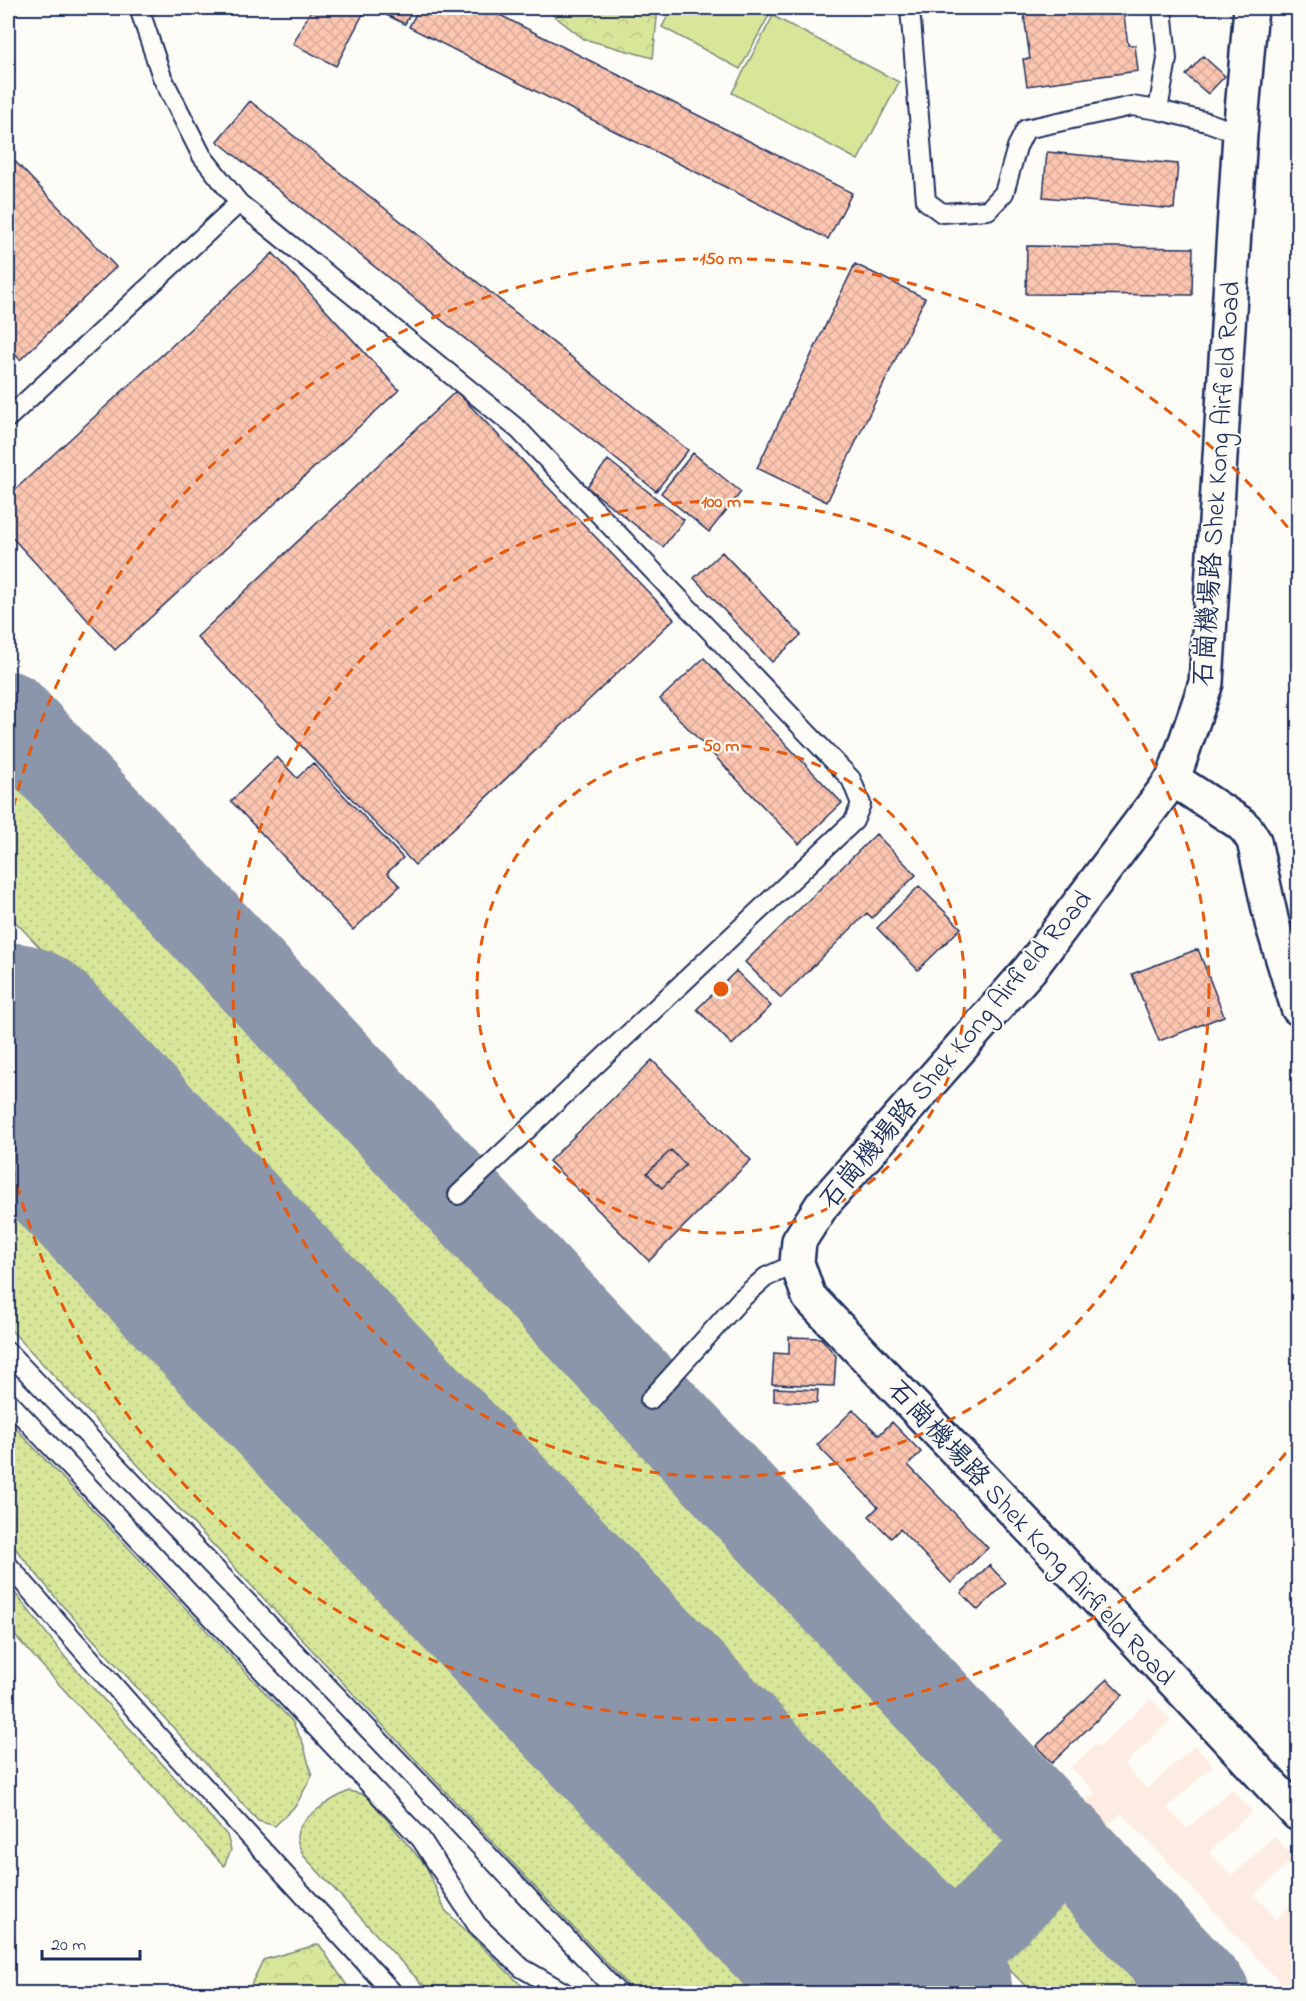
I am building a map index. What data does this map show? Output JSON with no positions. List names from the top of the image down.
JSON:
{
  "streets": {
    "street": ["石崗機場路 Shek Kong Airfield Road"]
  },
  "scale_bar": "20 m",
  "rings": ["150 m", "100 m", "50 m"]
}
